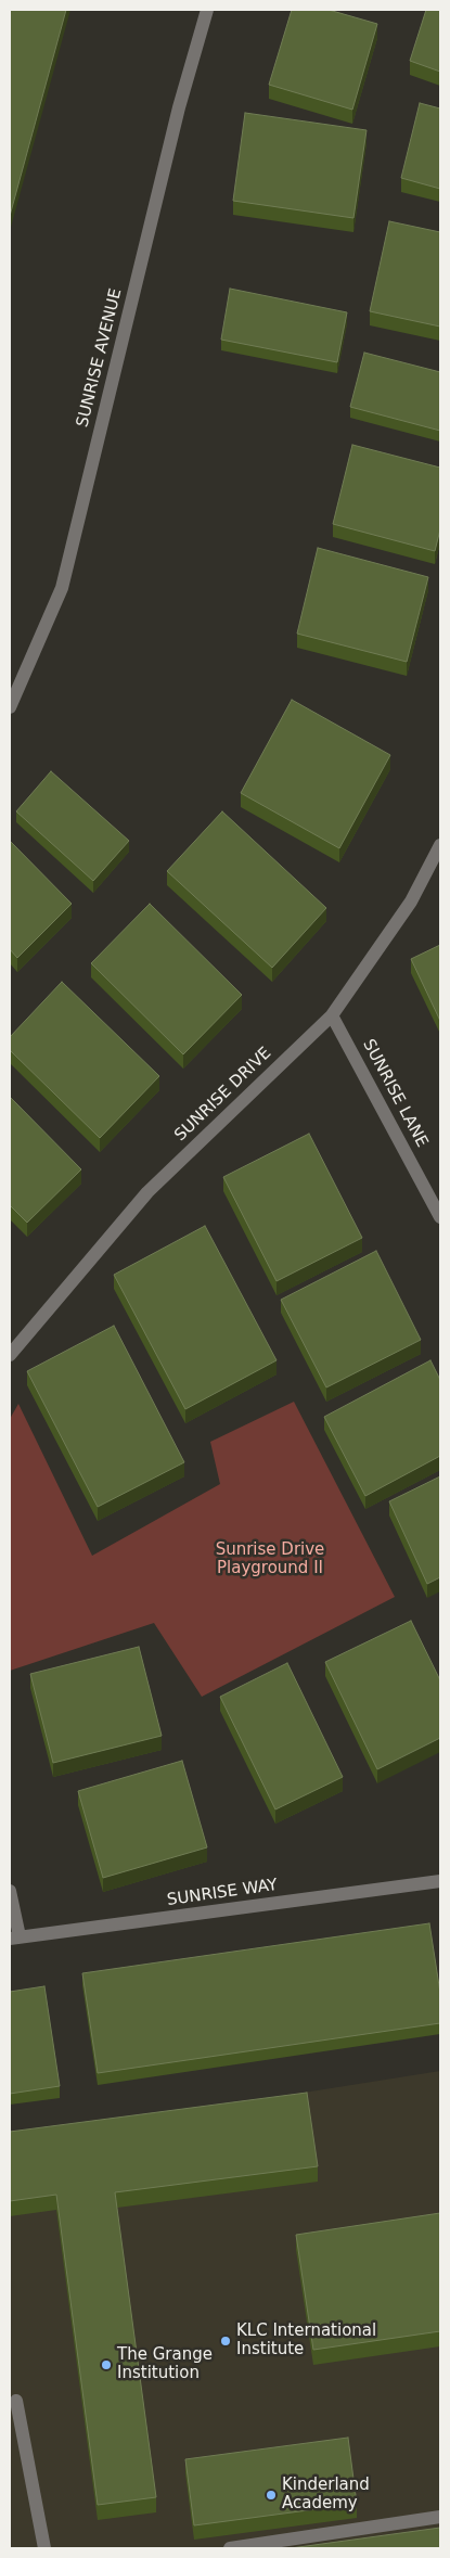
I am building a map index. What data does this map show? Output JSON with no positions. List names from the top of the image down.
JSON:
{
  "streets": {
    "street": [
      "SUNRISE AVENUE",
      "SUNRISE LANE",
      "SUNRISE DRIVE",
      "SUNRISE WAY"
    ]
  },
  "crossings": [
    ["SUNRISE LANE", "SUNRISE DRIVE"]
  ],
  "parks": ["Sunrise Drive Playground II"],
  "places": ["KLC International Institute", "The Grange Institution", "Kinderland Academy"]
}
